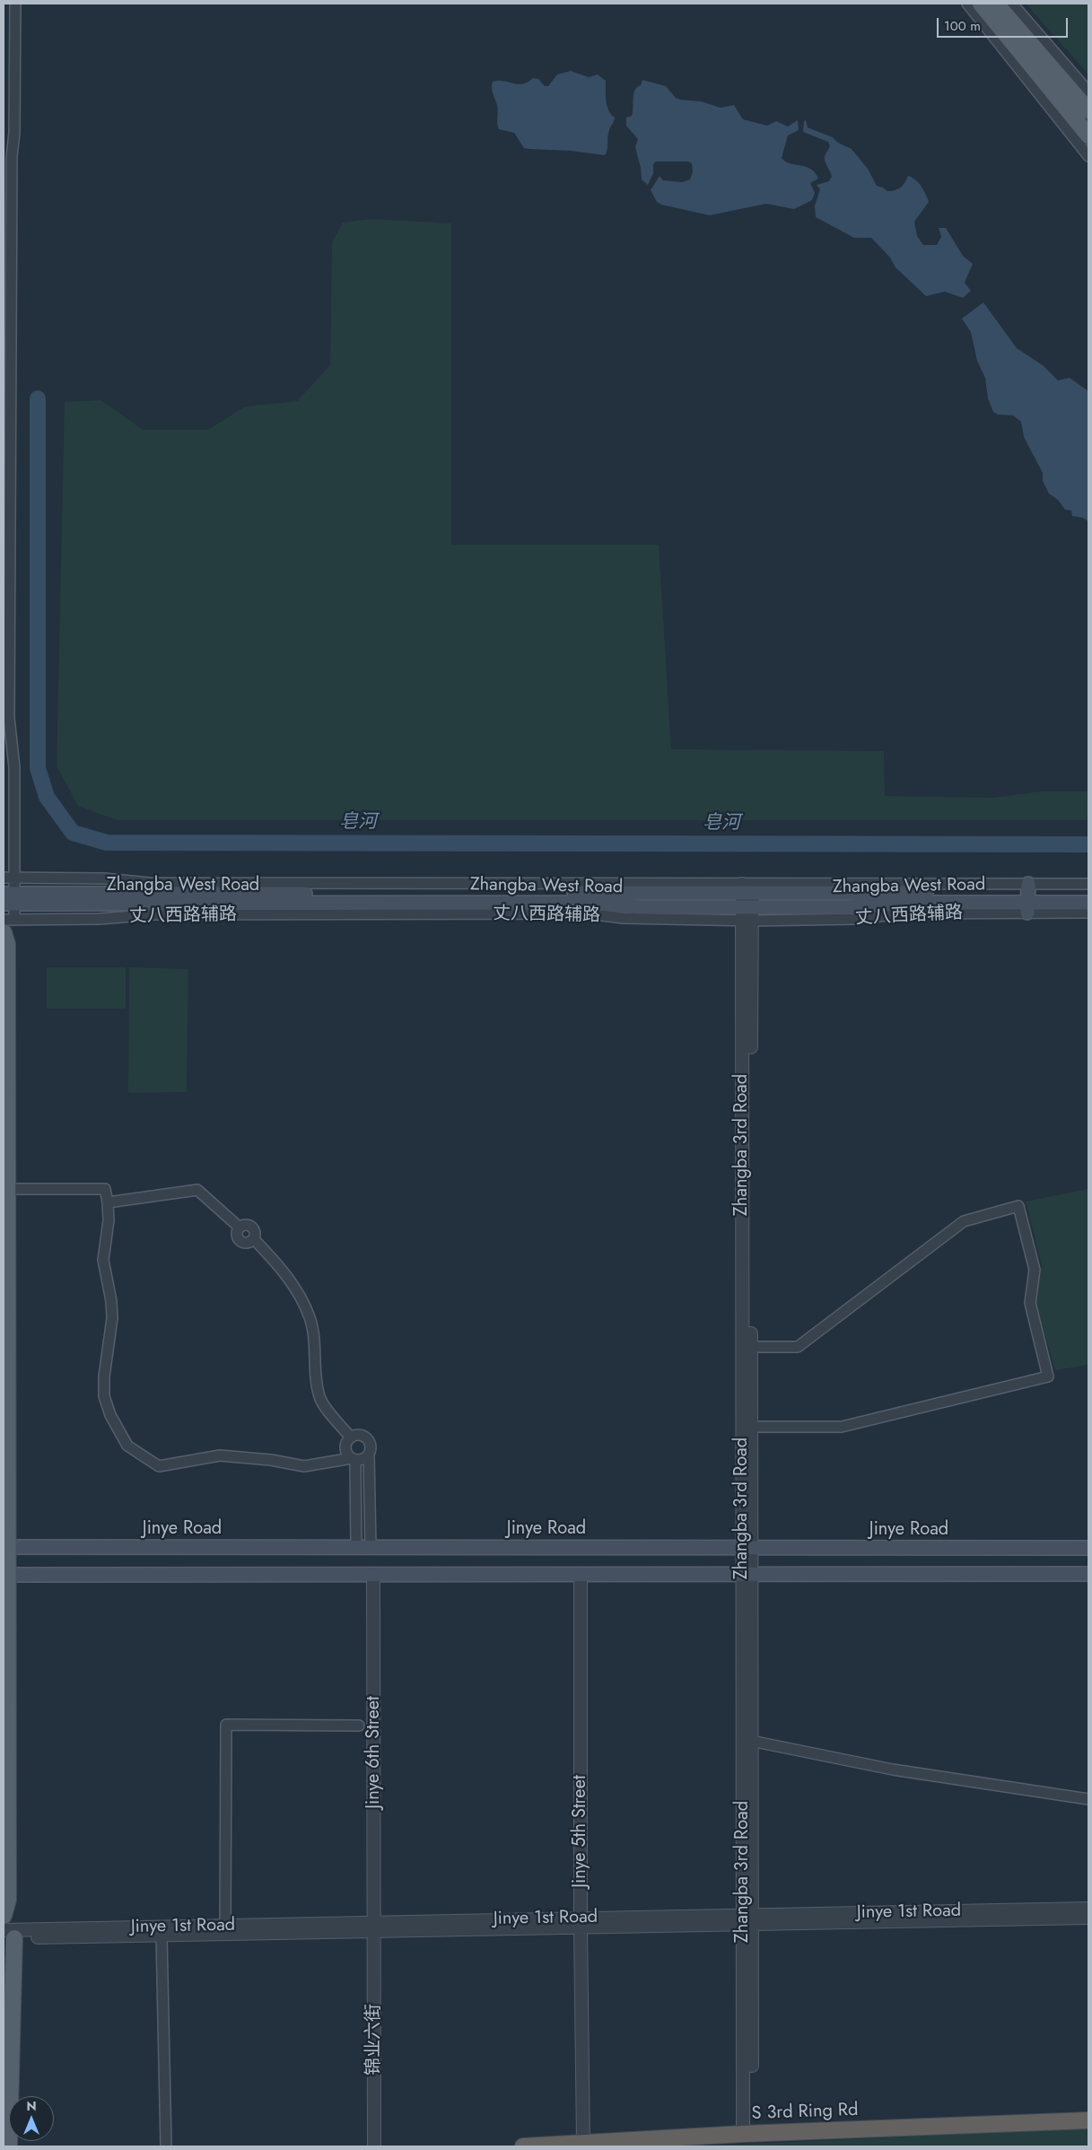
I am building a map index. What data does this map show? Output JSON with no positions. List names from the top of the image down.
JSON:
{
  "streets": {
    "highway": ["S 3rd Ring Rd"],
    "main road": ["Zhangba West Road", "Jinye Road"],
    "street": [
      "丈八西路辅路",
      "Zhangba 3rd Road",
      "Jinye 6th Street",
      "Jinye 5th Street",
      "Jinye 1st Road",
      "锦业六街"
    ]
  },
  "crossings": [
    ["Zhangba West Road", "丈八西路辅路"],
    ["Zhangba West Road", "Zhangba 3rd Road"],
    ["丈八西路辅路", "Zhangba 3rd Road"],
    ["Zhangba 3rd Road", "Jinye Road"],
    ["Zhangba 3rd Road", "Jinye 1st Road"],
    ["Zhangba 3rd Road", "S 3rd Ring Rd"],
    ["Jinye 6th Street", "Jinye 1st Road"],
    ["Jinye 6th Street", "锦业六街"],
    ["Jinye 5th Street", "Jinye 1st Road"],
    ["Jinye 5th Street", "S 3rd Ring Rd"],
    ["Jinye 1st Road", "锦业六街"]
  ],
  "water": ["皂河"],
  "scale_bar": "100 m",
  "north": "top"
}
